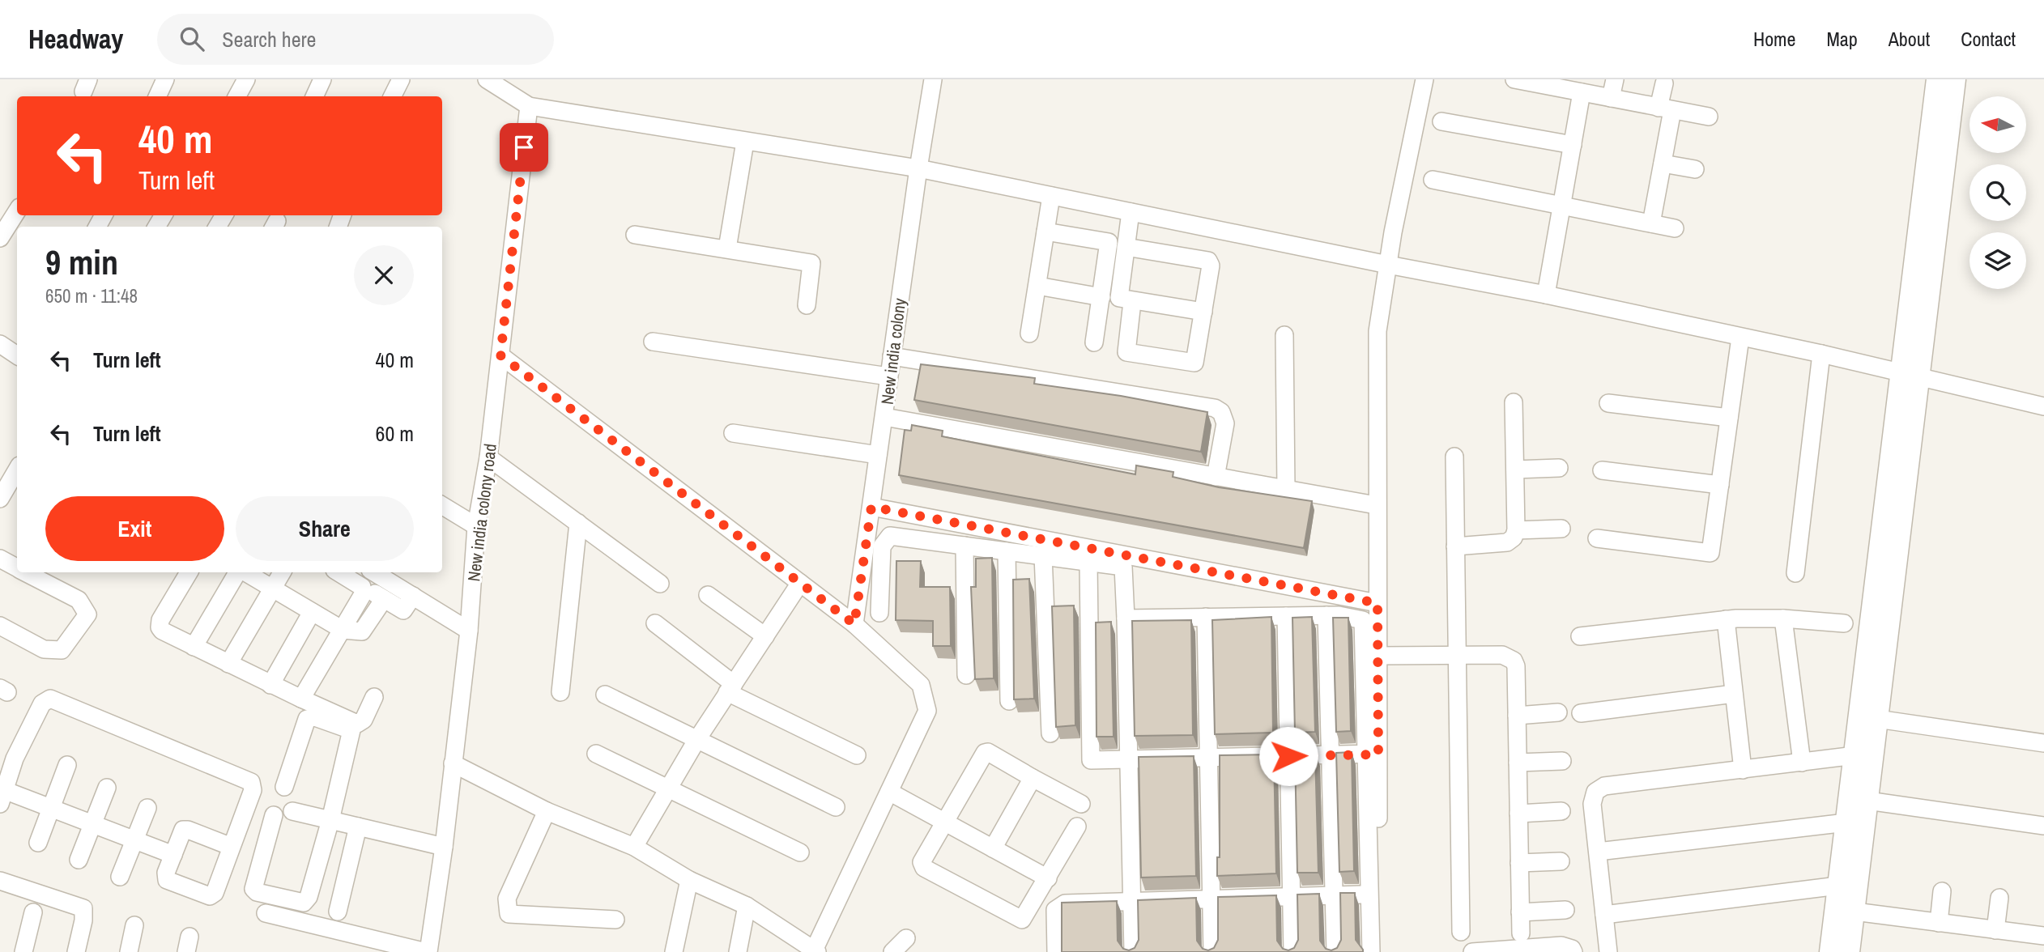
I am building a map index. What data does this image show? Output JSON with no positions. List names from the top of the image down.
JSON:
{
  "streets": {
    "street": ["New india colony", "New india colony road"]
  },
  "north": "left",
  "page": {
    "header": "Headway",
    "search": "Search here",
    "nav": [
      "Home",
      "Map",
      "About",
      "Contact"
    ],
    "turn": ["40 m", "Turn left"],
    "heading": ["9 min", "650 m · 11:48"],
    "list": [
      {
        "name": "Turn left",
        "value": "40 m"
      },
      {
        "name": "Turn left",
        "value": "60 m"
      }
    ],
    "buttons": ["Exit", "Share"]
  }
}
